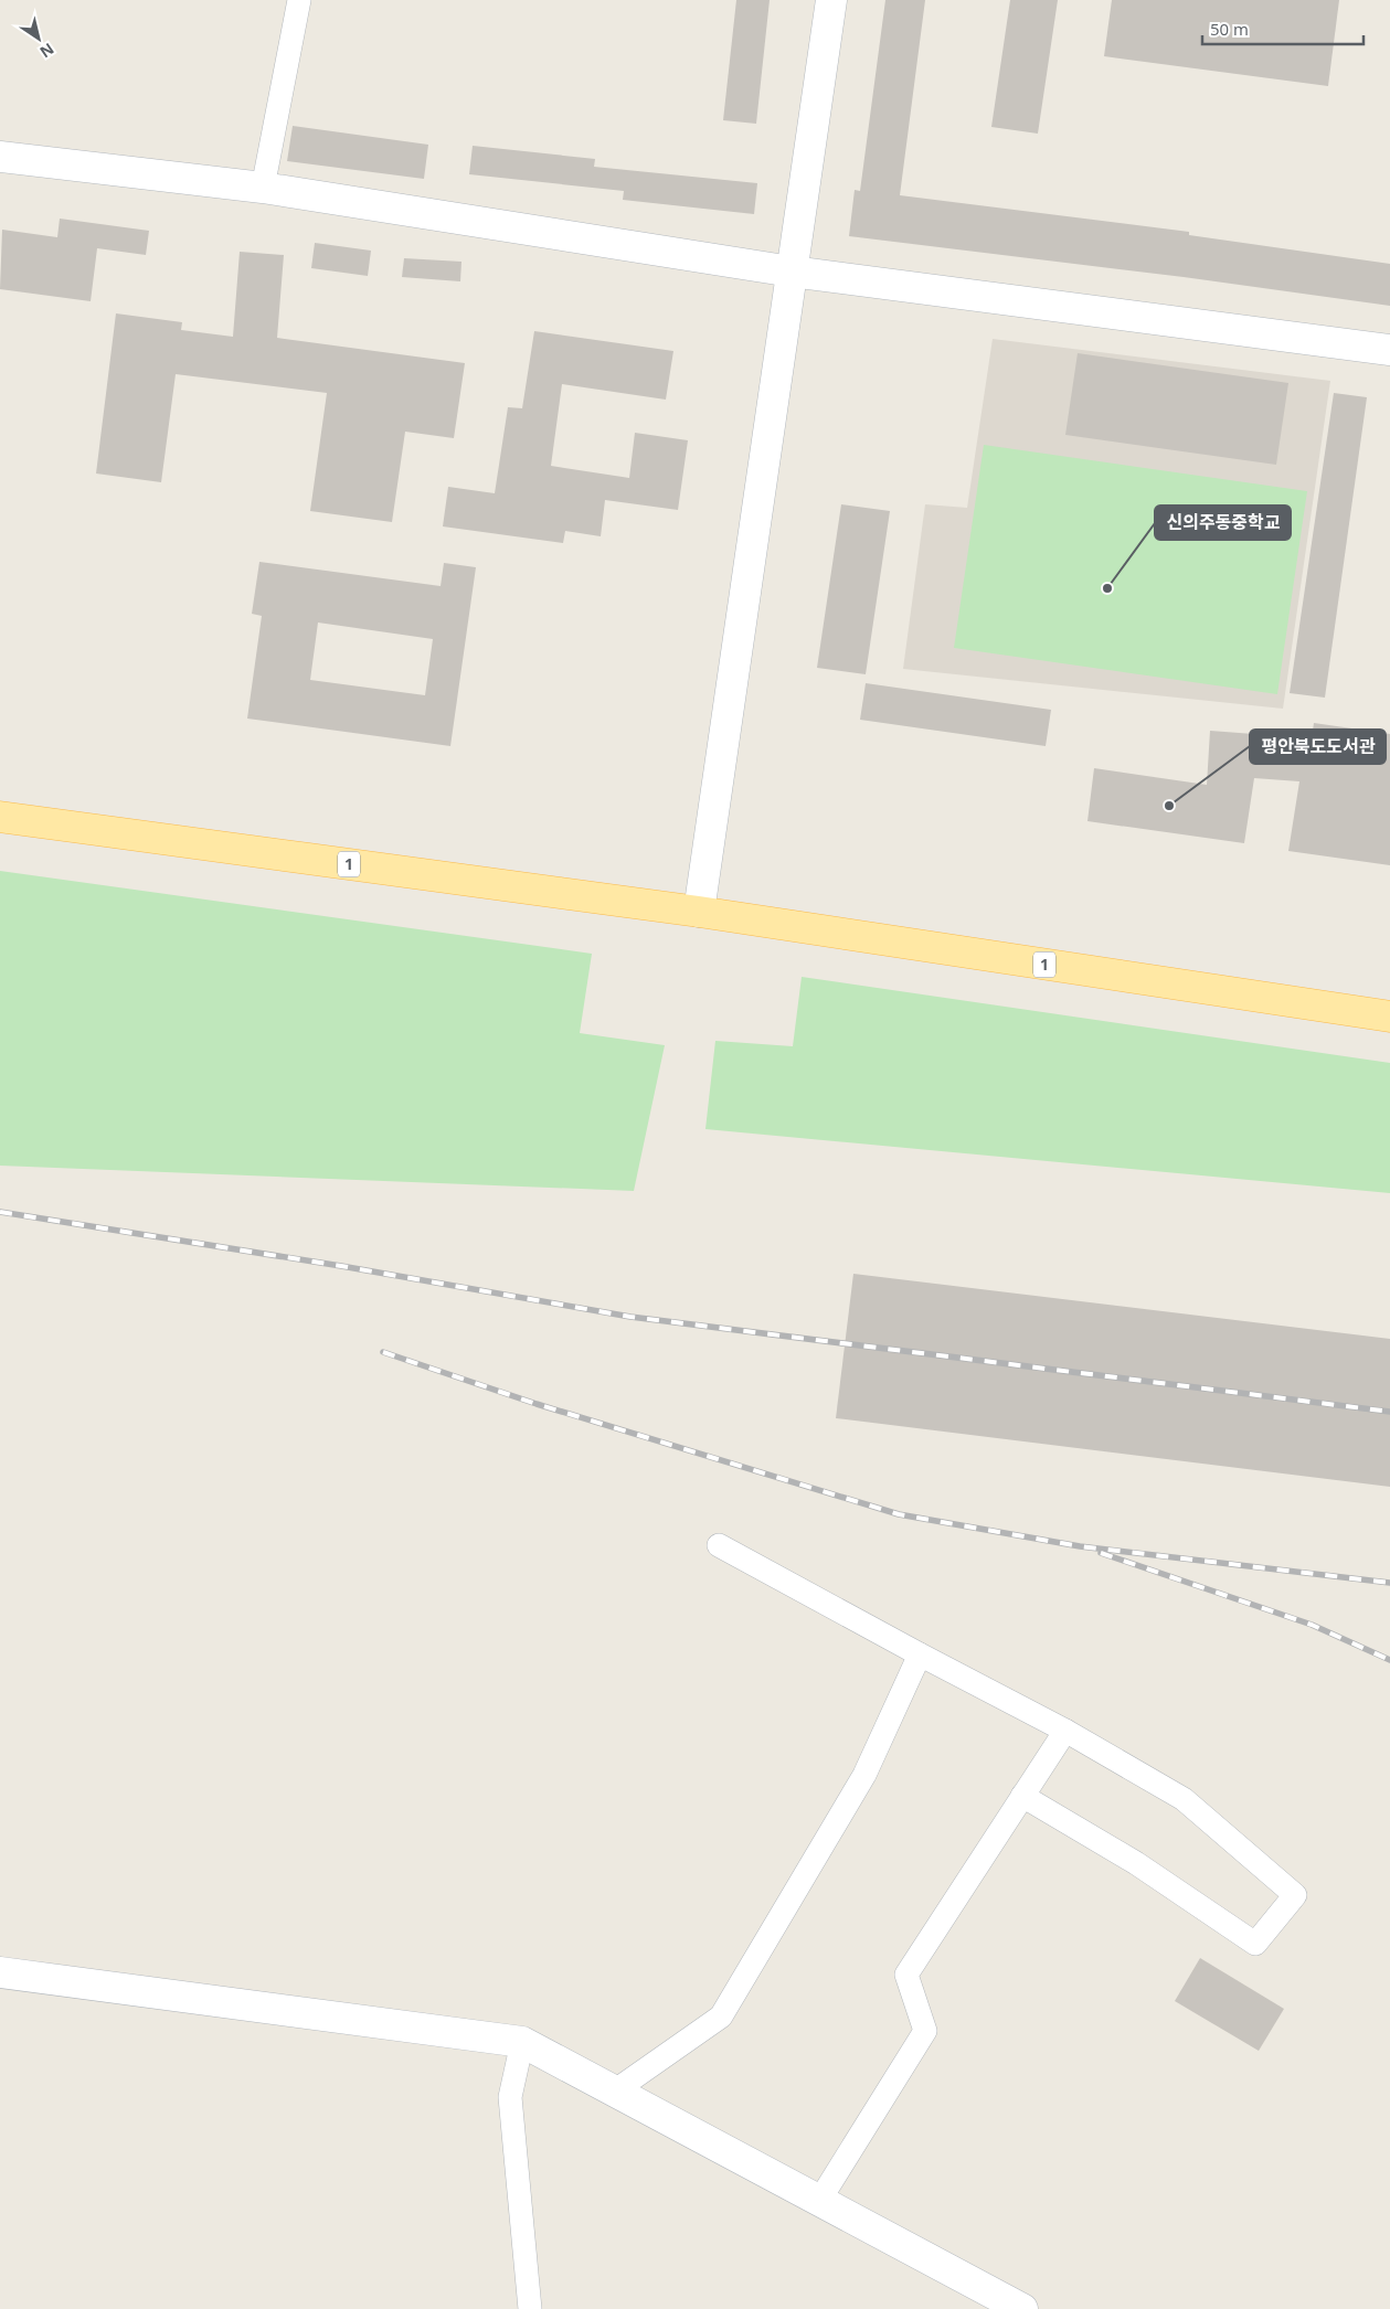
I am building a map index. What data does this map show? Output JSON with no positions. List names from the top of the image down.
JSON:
{
  "streets": {
    "main road": ["1"]
  },
  "places": ["신의주동중학교", "평안북도도서관"],
  "scale_bar": "50 m",
  "north": "bottom right"
}
